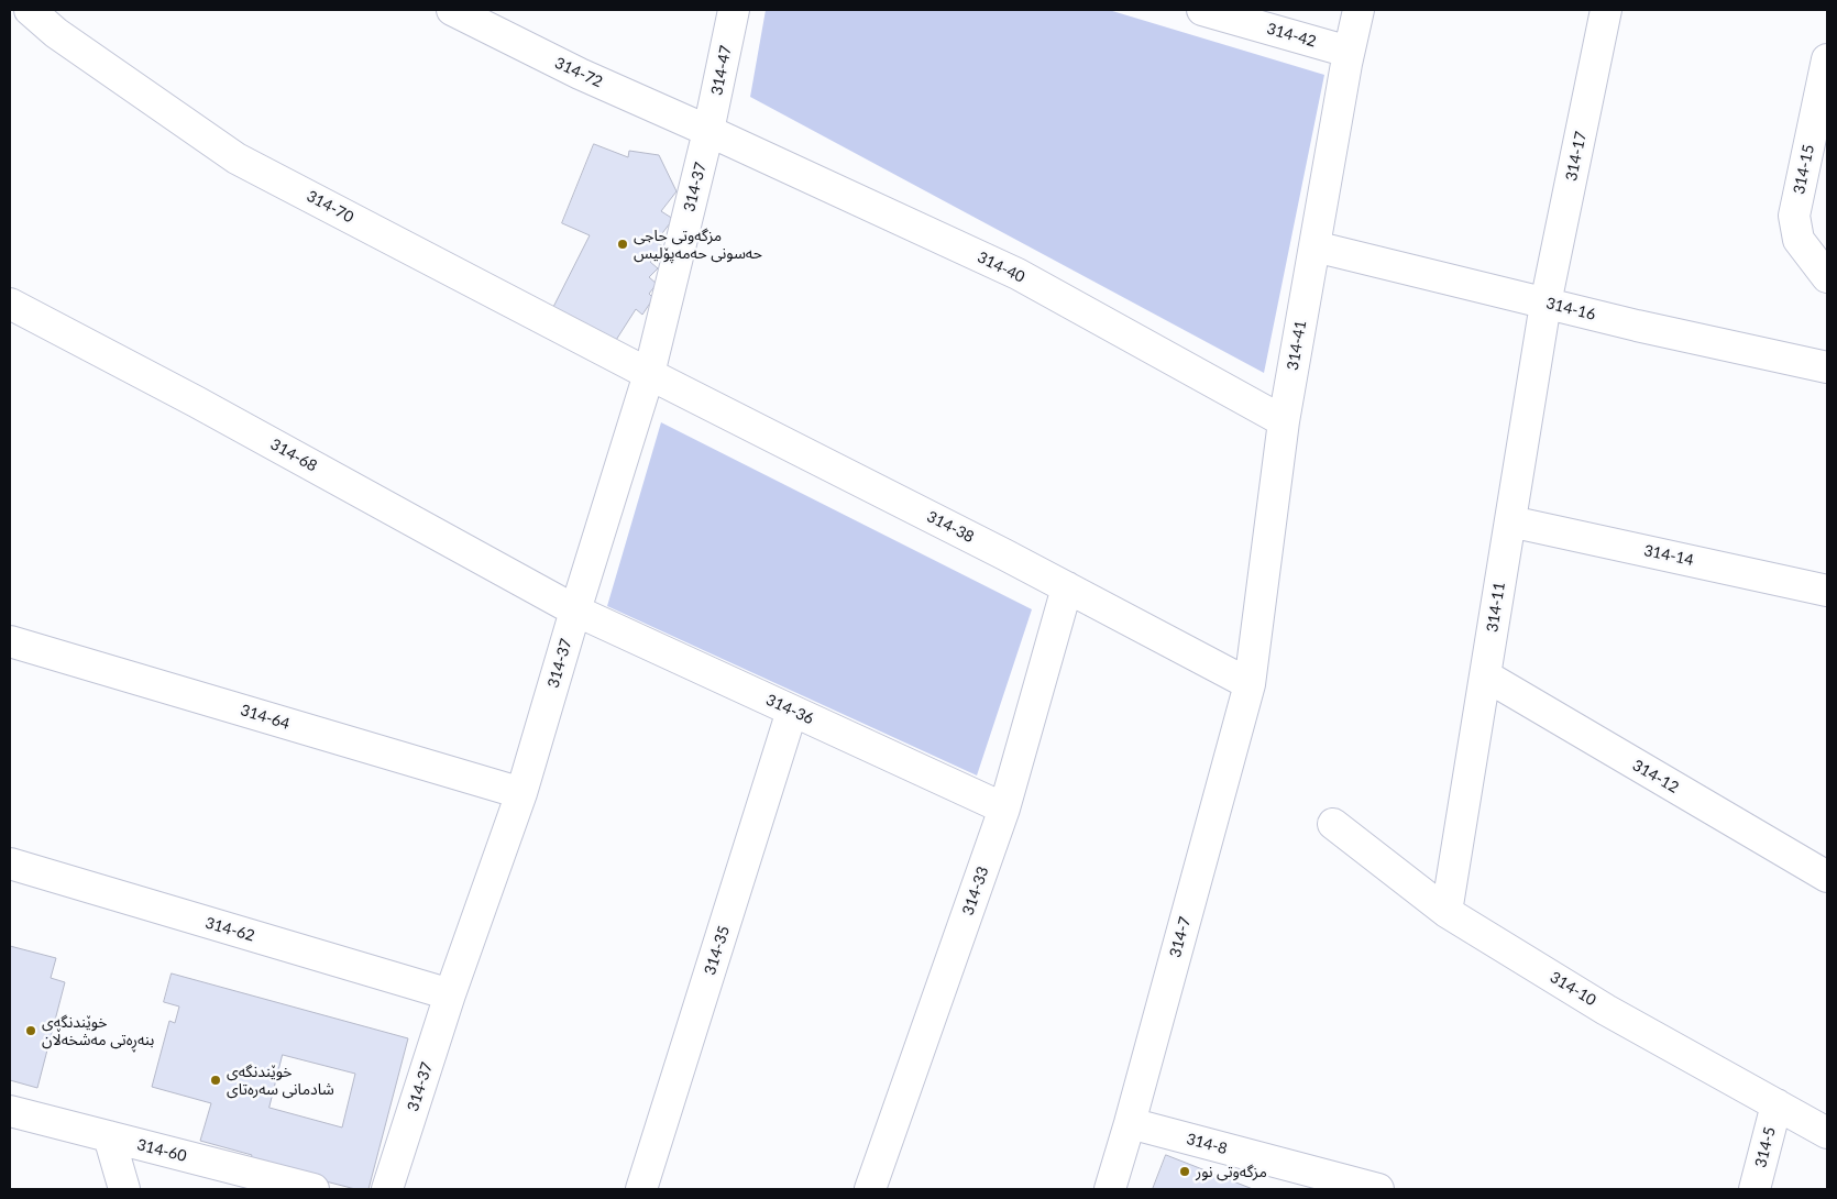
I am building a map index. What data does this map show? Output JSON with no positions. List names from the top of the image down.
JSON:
{
  "streets": {
    "street": [
      "314-42",
      "314-47",
      "314-72",
      "314-17",
      "314-15",
      "314-37",
      "314-70",
      "314-40",
      "314-16",
      "314-41",
      "314-68",
      "314-38",
      "314-14",
      "314-11",
      "314-36",
      "314-64",
      "314-12",
      "314-33",
      "314-62",
      "314-7",
      "314-35",
      "314-10",
      "314-8",
      "314-5",
      "314-60"
    ]
  },
  "crossings": [
    ["314-42", "314-41"],
    ["314-47", "314-72"],
    ["314-47", "314-37"],
    ["314-47", "314-40"],
    ["314-72", "314-37"],
    ["314-72", "314-40"],
    ["314-17", "314-16"],
    ["314-17", "314-11"],
    ["314-37", "314-70"],
    ["314-37", "314-40"],
    ["314-37", "314-68"],
    ["314-37", "314-38"],
    ["314-37", "314-36"],
    ["314-37", "314-64"],
    ["314-37", "314-62"],
    ["314-70", "314-38"],
    ["314-40", "314-41"],
    ["314-16", "314-41"],
    ["314-16", "314-11"],
    ["314-41", "314-38"],
    ["314-41", "314-7"],
    ["314-68", "314-36"],
    ["314-38", "314-33"],
    ["314-38", "314-7"],
    ["314-14", "314-11"],
    ["314-11", "314-12"],
    ["314-11", "314-10"],
    ["314-36", "314-33"],
    ["314-36", "314-35"],
    ["314-7", "314-8"],
    ["314-10", "314-5"]
  ],
  "places": [
    "مزگەوتی حاجی حەسونی حەمەپۆلیس",
    "خوێندنگەی بنەڕەتی مەشخەڵان",
    "خوێندنگەی شادمانی سەرەتای",
    "مزگەوتی نور"
  ]
}
